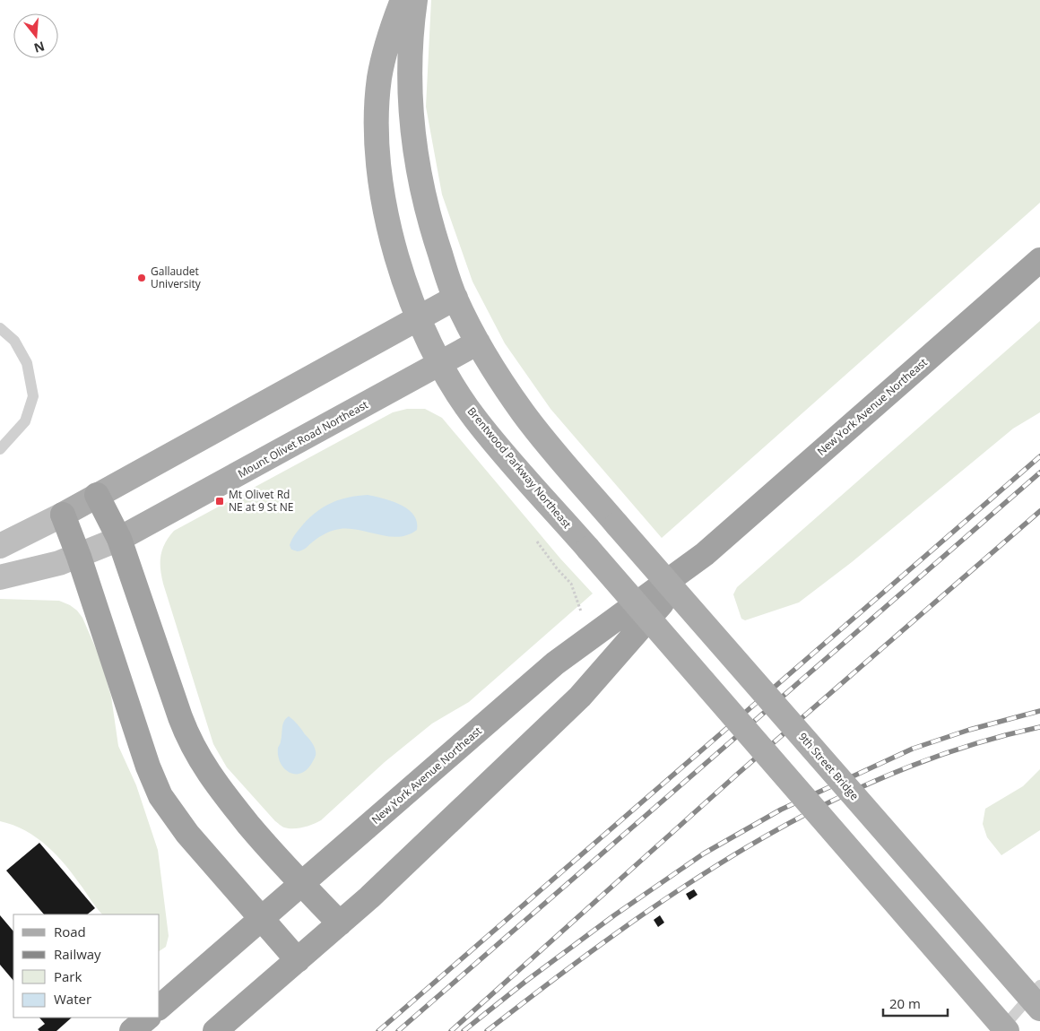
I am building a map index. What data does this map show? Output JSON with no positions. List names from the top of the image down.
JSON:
{
  "streets": {
    "highway": ["New York Avenue Northeast"],
    "main road": ["Mount Olivet Road Northeast", "Brentwood Parkway Northeast", "9th Street Bridge"]
  },
  "crossings": [
    ["Mount Olivet Road Northeast", "Brentwood Parkway Northeast"],
    ["Mount Olivet Road Northeast", "9th Street Bridge"]
  ],
  "places": {
    "other": ["Gallaudet University"],
    "transit": ["Mt Olivet Rd NE at 9 St NE"]
  },
  "legend": [
    "Road",
    "Railway",
    "Park",
    "Water"
  ],
  "scale_bar": "20 m",
  "north": "bottom"
}
